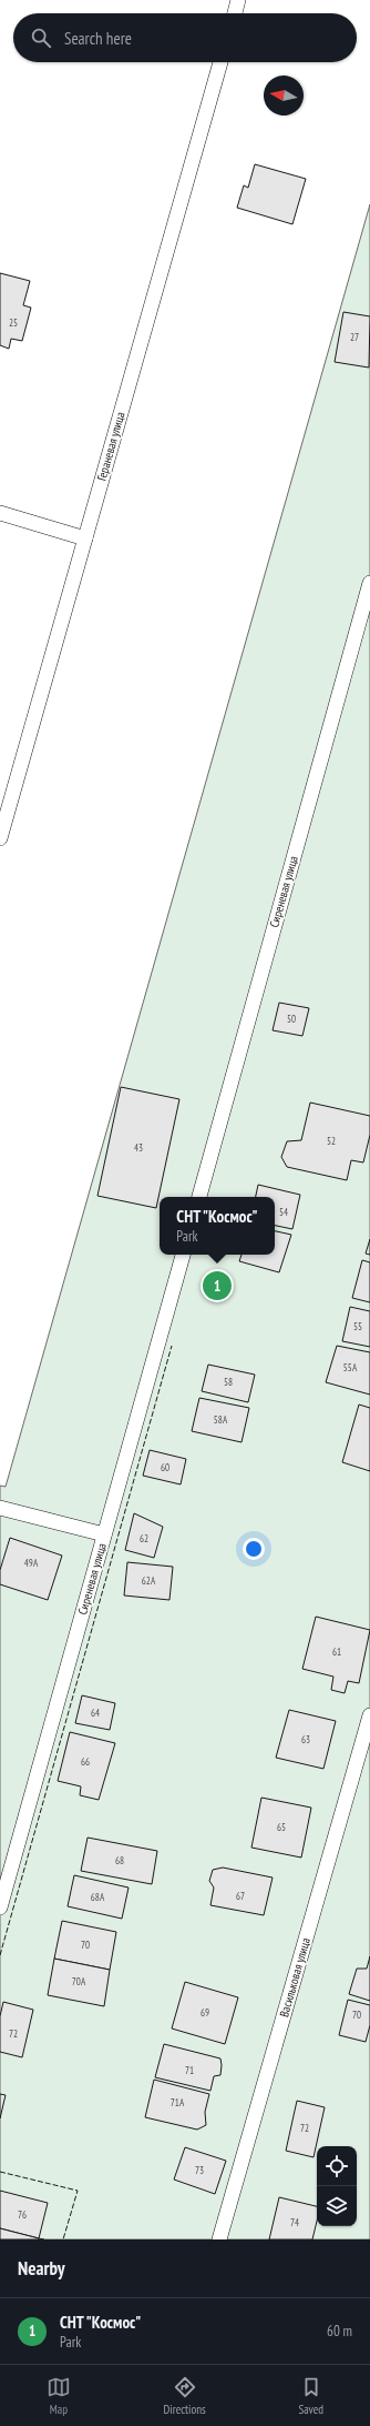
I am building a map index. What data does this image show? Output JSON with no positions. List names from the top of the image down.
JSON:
{
  "streets": {
    "lane": ["Гераневая улица", "Сиреневая улица", "Васильковая улица"]
  },
  "house_numbers": [
    "25",
    "27",
    "50",
    "52",
    "43",
    "54",
    "55",
    "55А",
    "58",
    "58А",
    "60",
    "62",
    "49А",
    "62А",
    "61",
    "64",
    "63",
    "66",
    "65",
    "68",
    "67",
    "68А",
    "70",
    "70А",
    "69",
    "70",
    "72",
    "71",
    "71А",
    "72",
    "73",
    "76",
    "74"
  ],
  "north": "left",
  "page": {
    "search": "Search here",
    "popup": ["СНТ \"Космос\"", "Park"],
    "pins": "1",
    "heading": "Nearby",
    "list": [
      {
        "mark": "1",
        "name": "СНТ \"Космос\"",
        "note": "Park",
        "value": "60 m"
      }
    ],
    "nav": ["Map", "Directions", "Saved"]
  }
}
